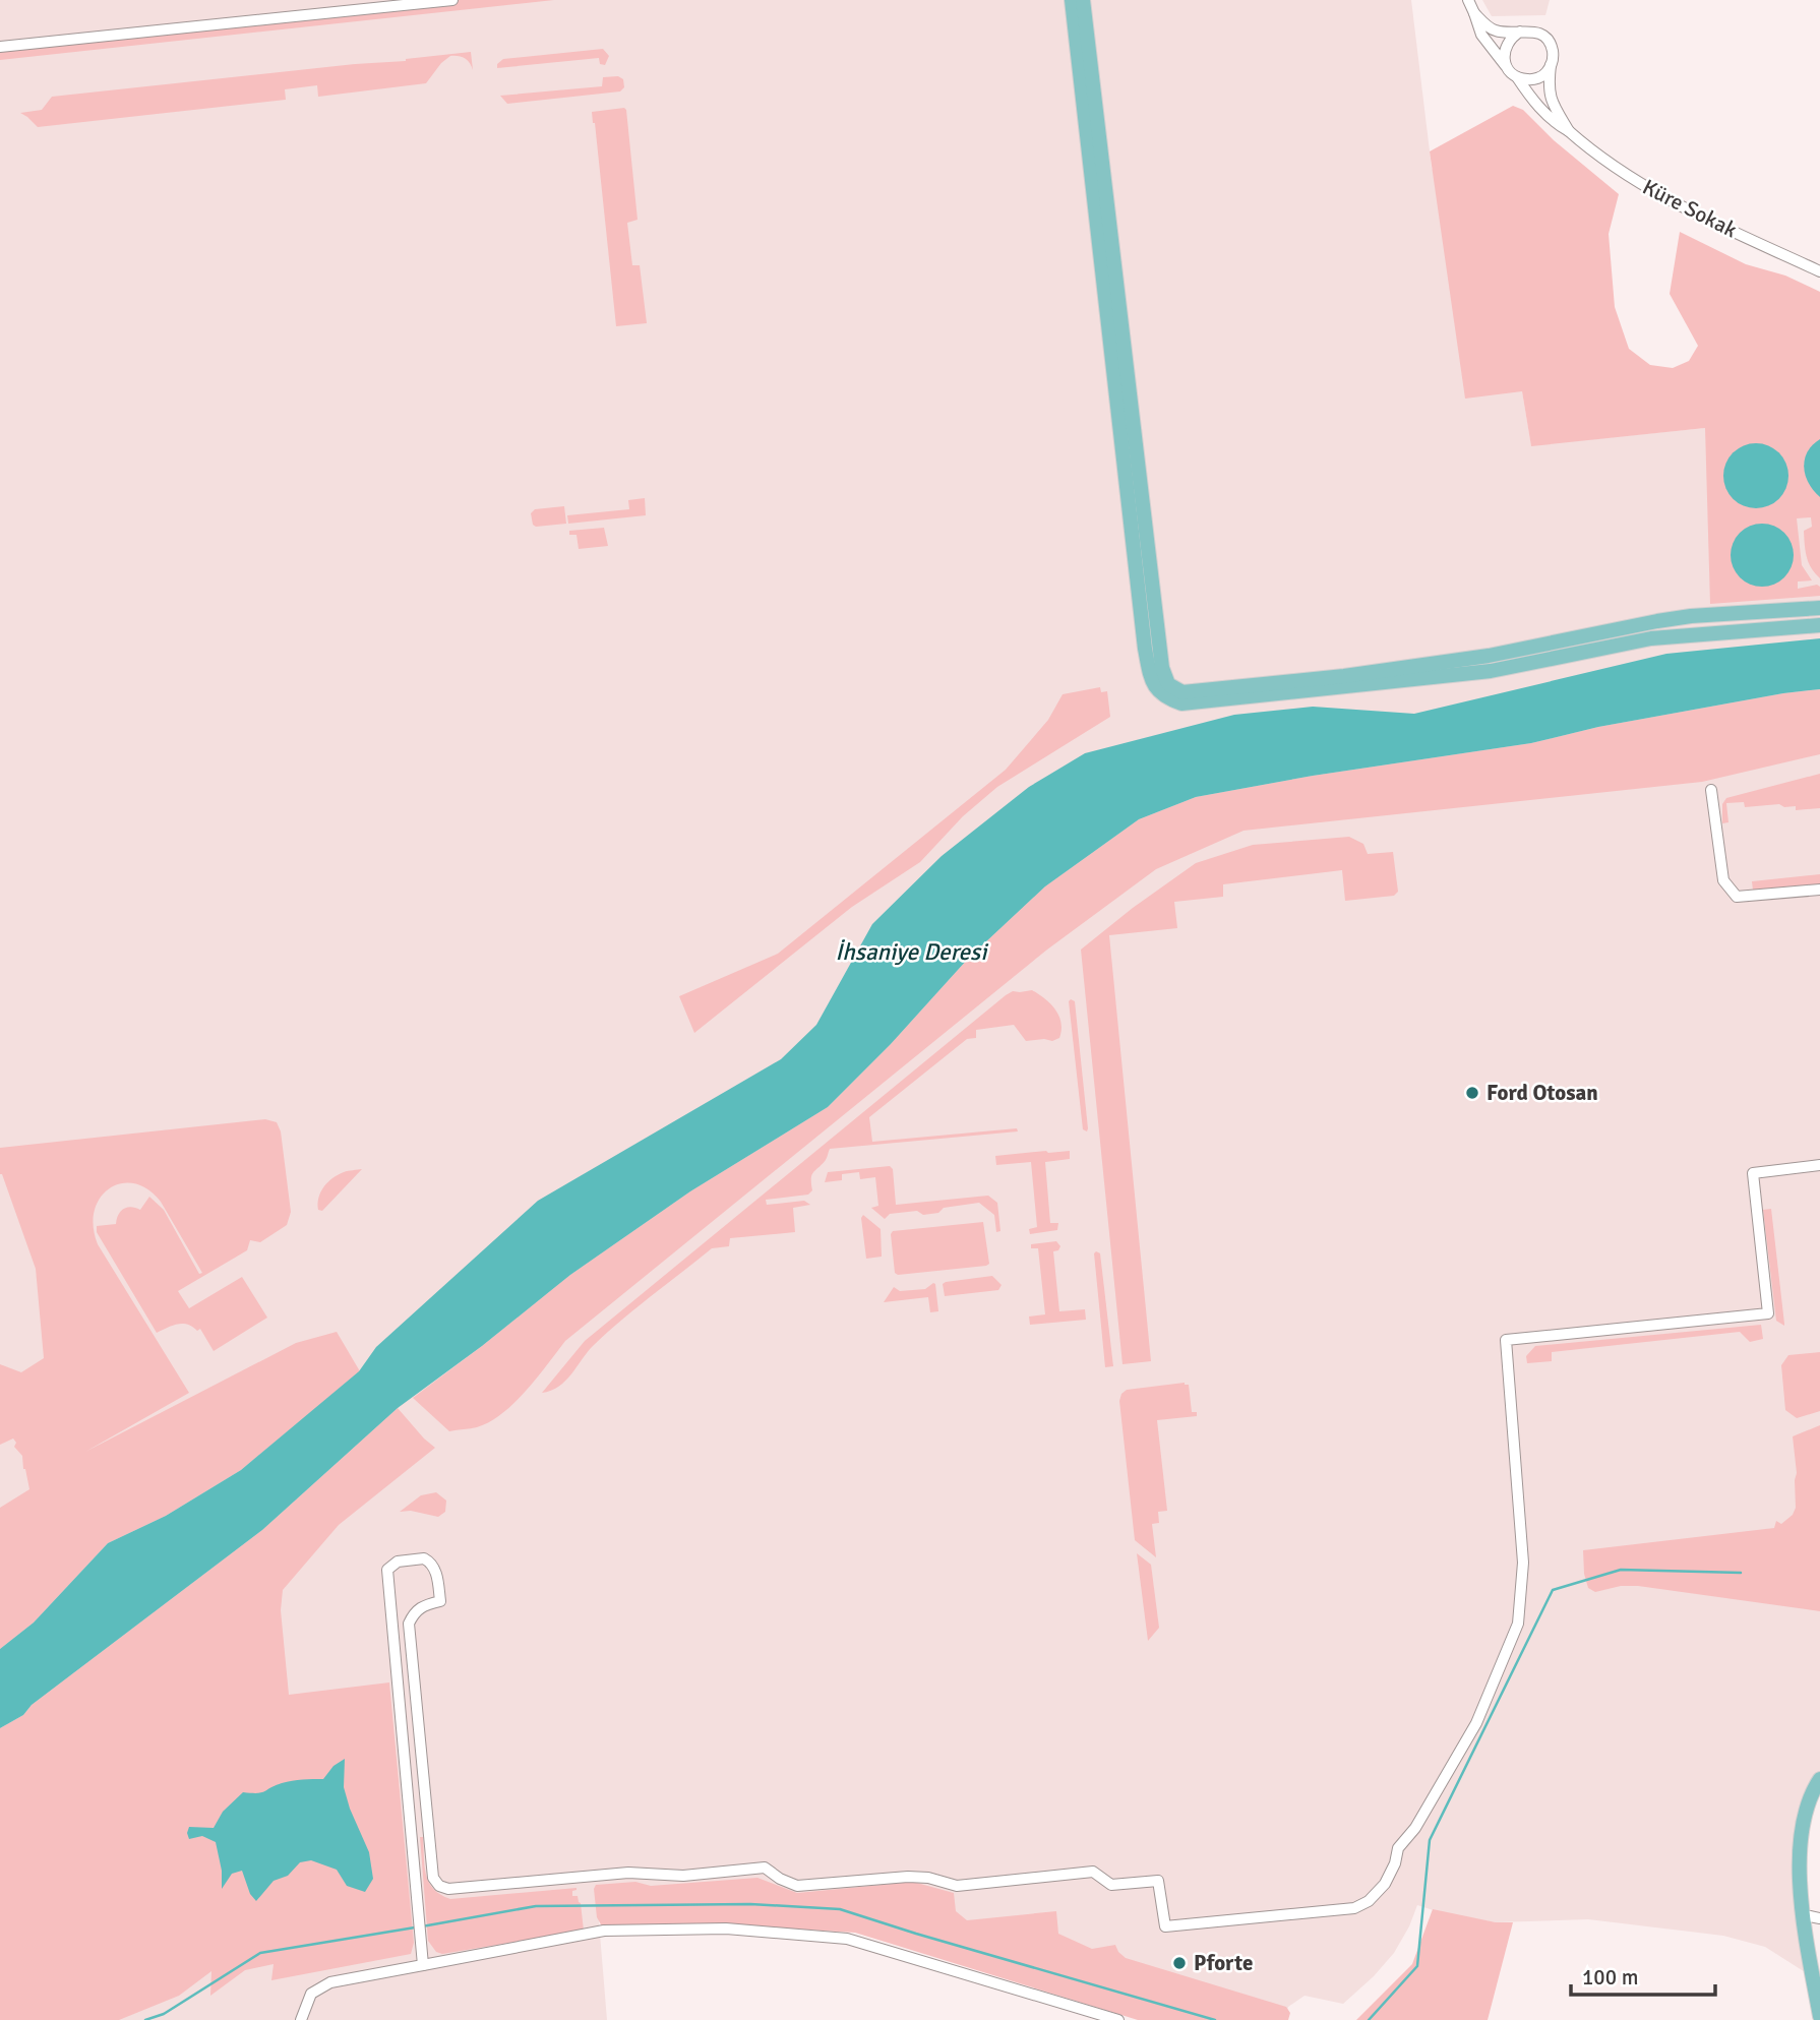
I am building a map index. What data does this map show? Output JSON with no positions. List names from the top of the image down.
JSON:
{
  "streets": {
    "street": ["Küre Sokak"]
  },
  "water": ["İhsaniye Deresi"],
  "places": ["Ford Otosan", "Pforte"],
  "scale_bar": "100 m"
}
